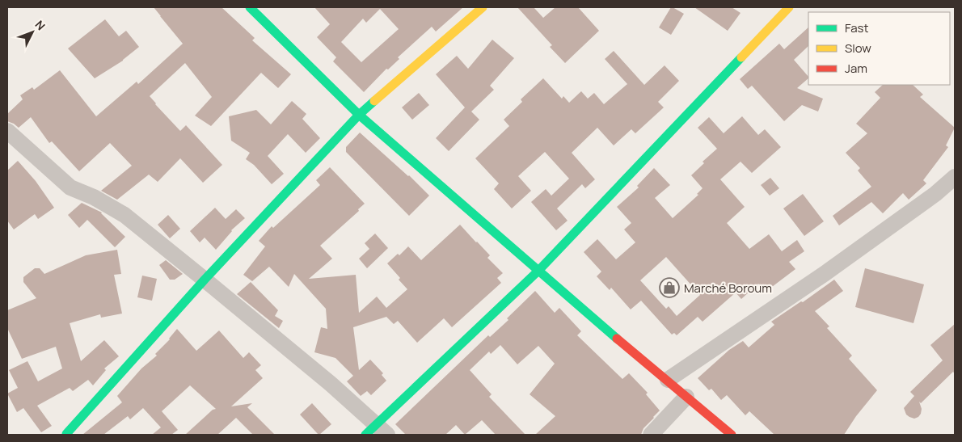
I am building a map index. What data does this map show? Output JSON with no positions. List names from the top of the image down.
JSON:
{
  "places": {
    "shop": ["Marché Boroum"]
  },
  "legend": ["Fast", "Slow", "Jam"],
  "north": "top right"
}
